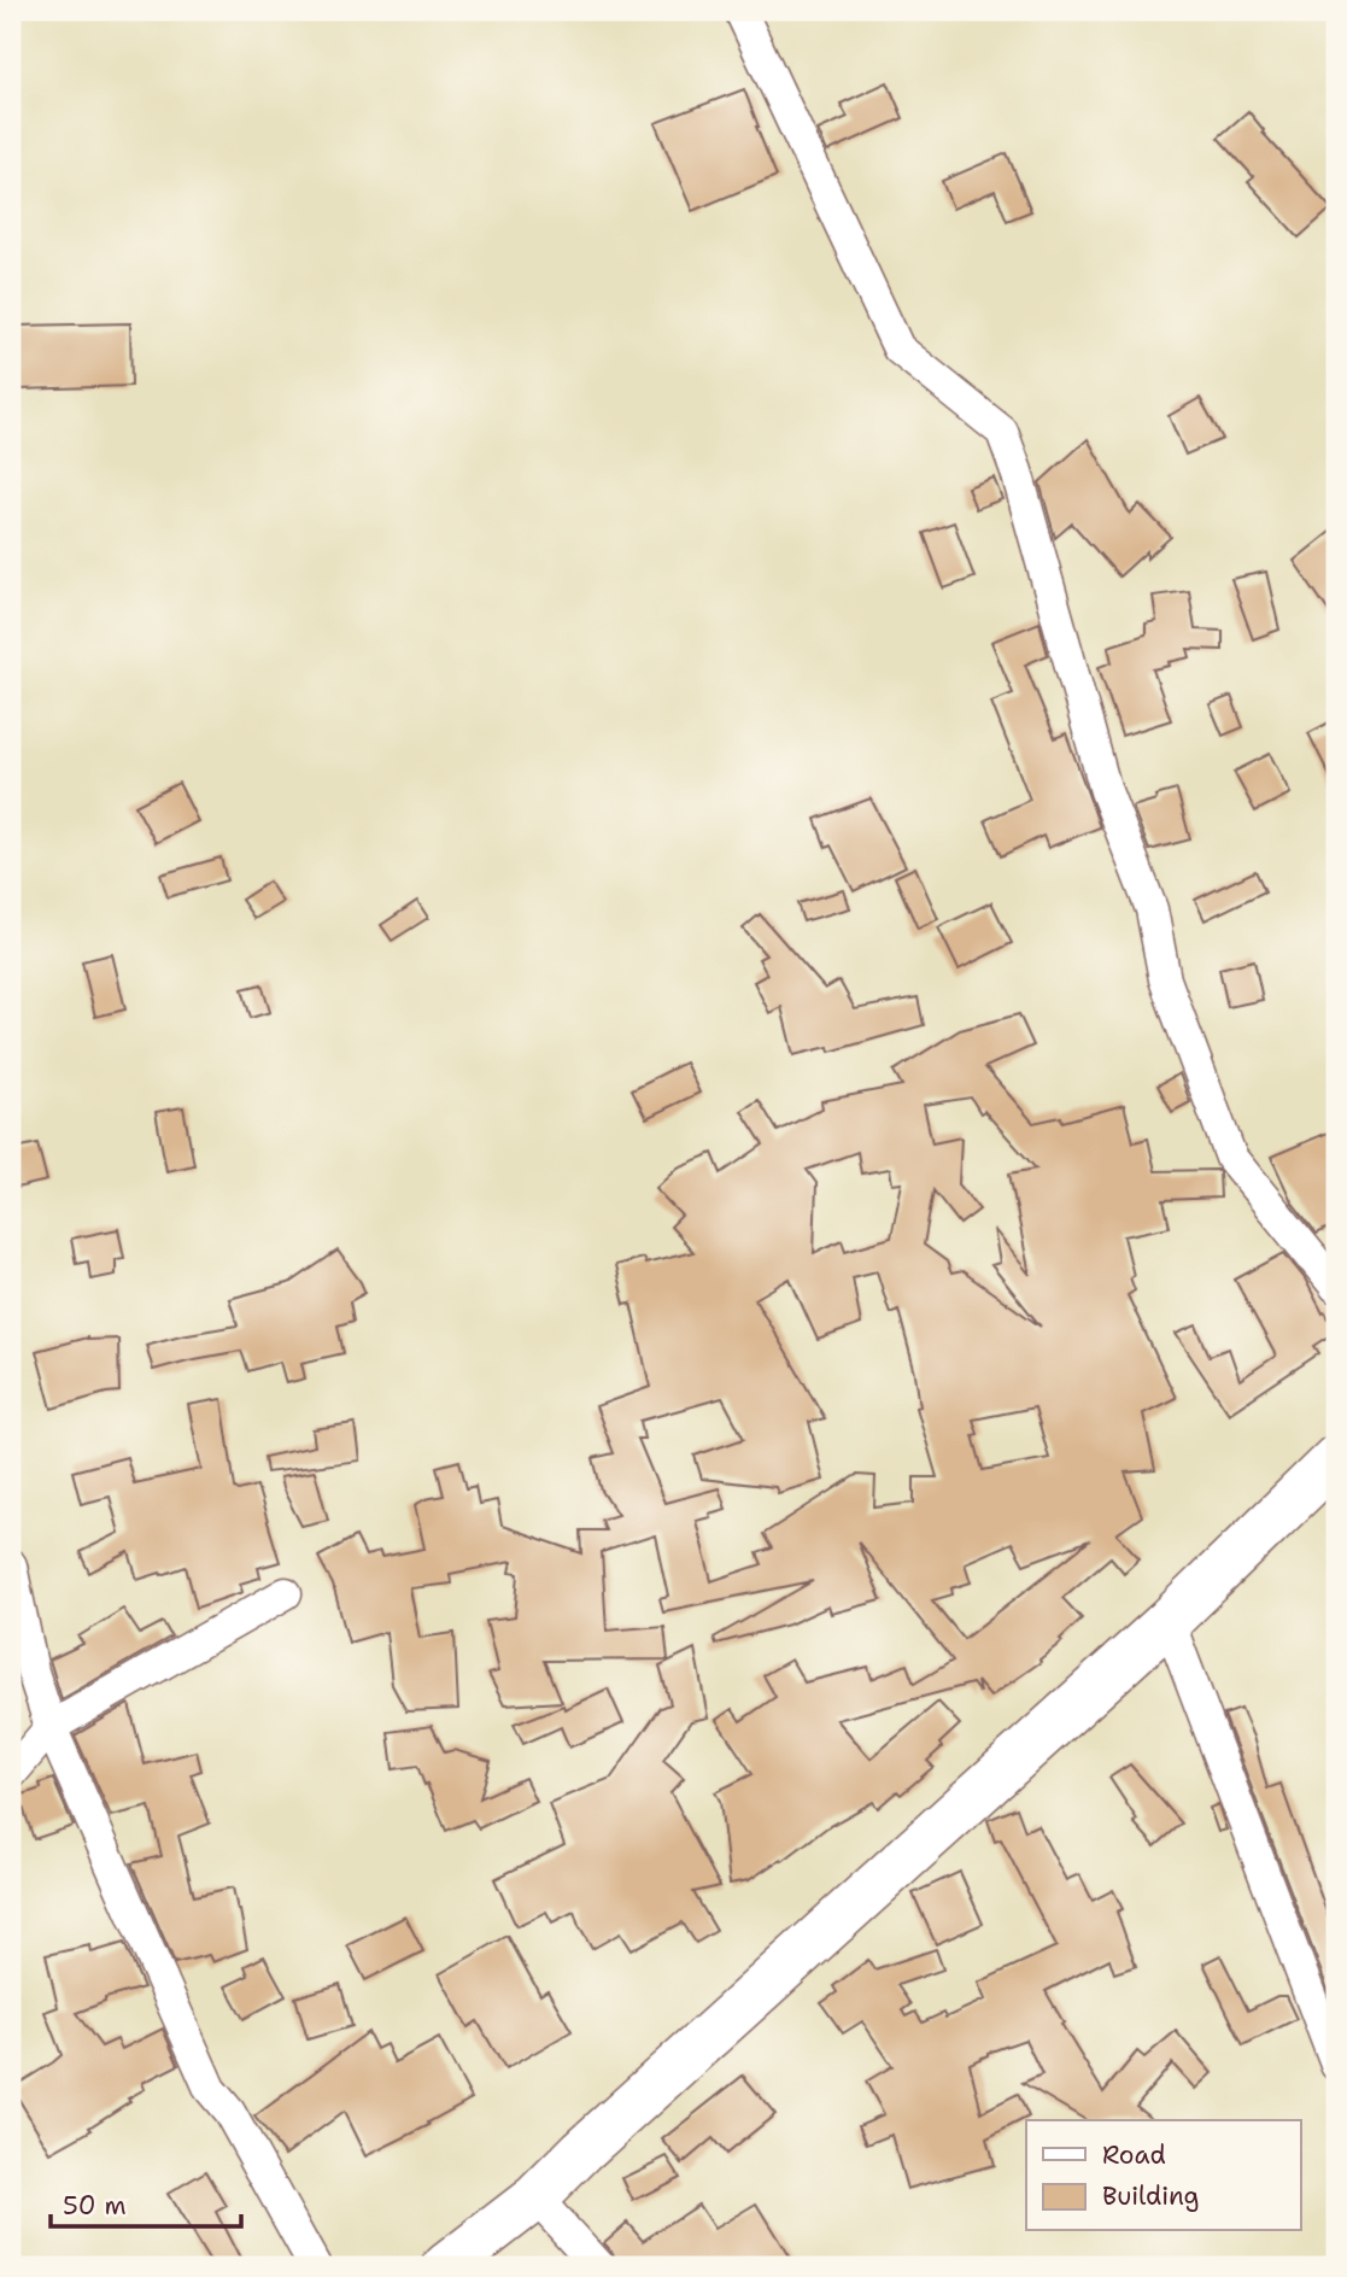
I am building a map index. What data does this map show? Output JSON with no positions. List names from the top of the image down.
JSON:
{
  "legend": ["Road", "Building"],
  "scale_bar": "50 m"
}
